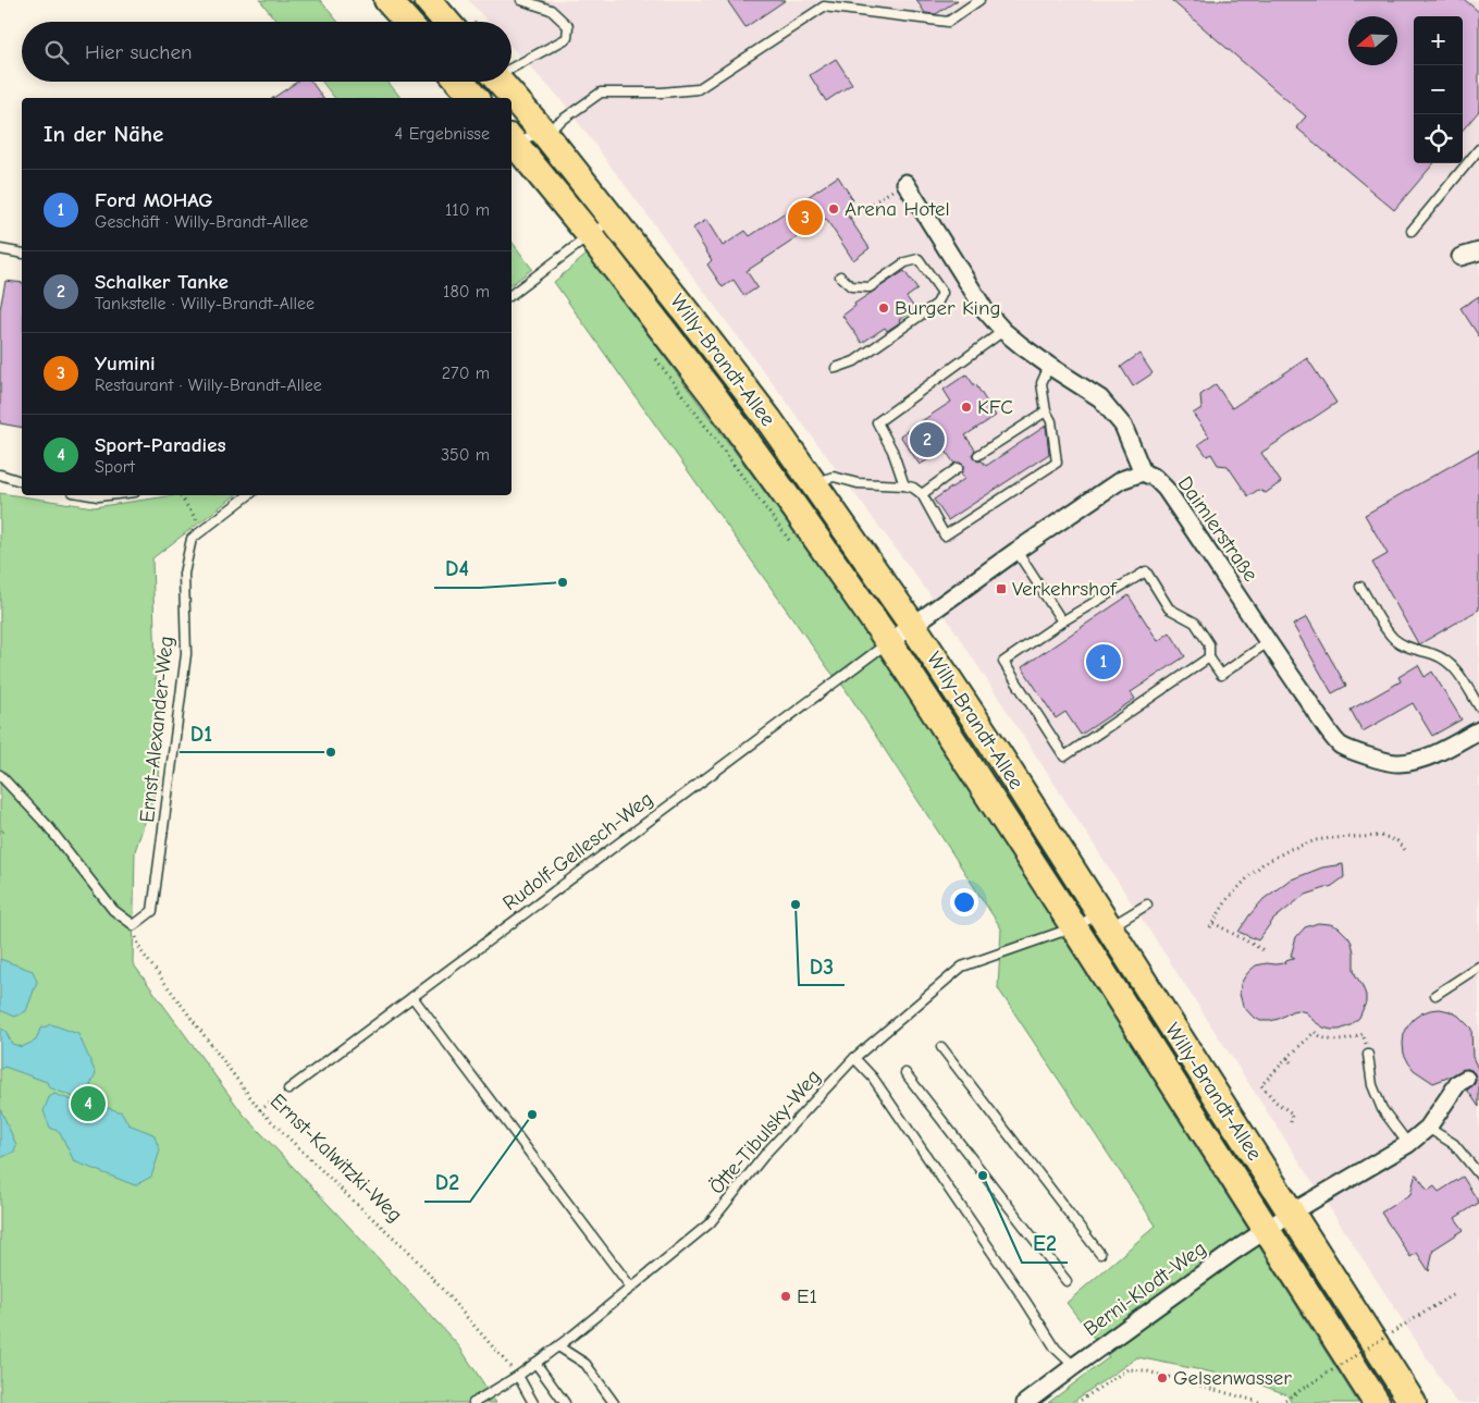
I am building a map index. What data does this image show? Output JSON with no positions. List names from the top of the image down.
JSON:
{
  "streets": {
    "main road": ["Willy-Brandt-Allee"],
    "street": ["Daimlerstraße", "Berni-Klodt-Weg"],
    "lane": ["Ernst-Alexander-Weg", "Rudolf-Gellesch-Weg", "Ötte-Tibulsky-Weg"],
    "path": ["Ernst-Kalwitzki-Weg"]
  },
  "crossings": [
    ["Willy-Brandt-Allee", "Rudolf-Gellesch-Weg"],
    ["Willy-Brandt-Allee", "Ötte-Tibulsky-Weg"],
    ["Willy-Brandt-Allee", "Berni-Klodt-Weg"],
    ["Ernst-Alexander-Weg", "Ernst-Kalwitzki-Weg"],
    ["Ötte-Tibulsky-Weg", "Ernst-Kalwitzki-Weg"]
  ],
  "places": {
    "other": [
      "Arena Hotel",
      "Burger King",
      "KFC",
      "D4",
      "D1",
      "D3",
      "D2",
      "E2",
      "E1",
      "Gelsenwasser"
    ],
    "transit": ["Verkehrshof"]
  },
  "north": "left",
  "page": {
    "map_buttons": ["+", "−"],
    "search": "Hier suchen",
    "heading": ["In der Nähe", "4 Ergebnisse"],
    "list": [
      {
        "mark": "1",
        "name": "Ford MOHAG",
        "note": "Geschäft · Willy-Brandt-Allee",
        "value": "110 m"
      },
      {
        "mark": "2",
        "name": "Schalker Tanke",
        "note": "Tankstelle · Willy-Brandt-Allee",
        "value": "180 m"
      },
      {
        "mark": "3",
        "name": "Yumini",
        "note": "Restaurant · Willy-Brandt-Allee",
        "value": "270 m"
      },
      {
        "mark": "4",
        "name": "Sport-Paradies",
        "note": "Sport",
        "value": "350 m"
      }
    ],
    "pins": [
      "3",
      "2",
      "1",
      "4"
    ]
  }
}
